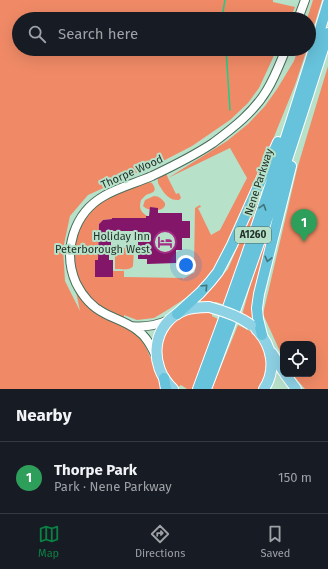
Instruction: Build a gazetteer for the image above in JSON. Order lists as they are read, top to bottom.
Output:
{
  "streets": {
    "highway": ["Nene Parkway", "A1260"],
    "street": ["Thorpe Wood"]
  },
  "places": {
    "hotel": ["Holiday Inn Peterborough West"]
  },
  "page": {
    "search": "Search here",
    "pins": "1",
    "heading": "Nearby",
    "list": [
      {
        "mark": "1",
        "name": "Thorpe Park",
        "note": "Park · Nene Parkway",
        "value": "150 m"
      }
    ],
    "nav": ["Map", "Directions", "Saved"]
  }
}
